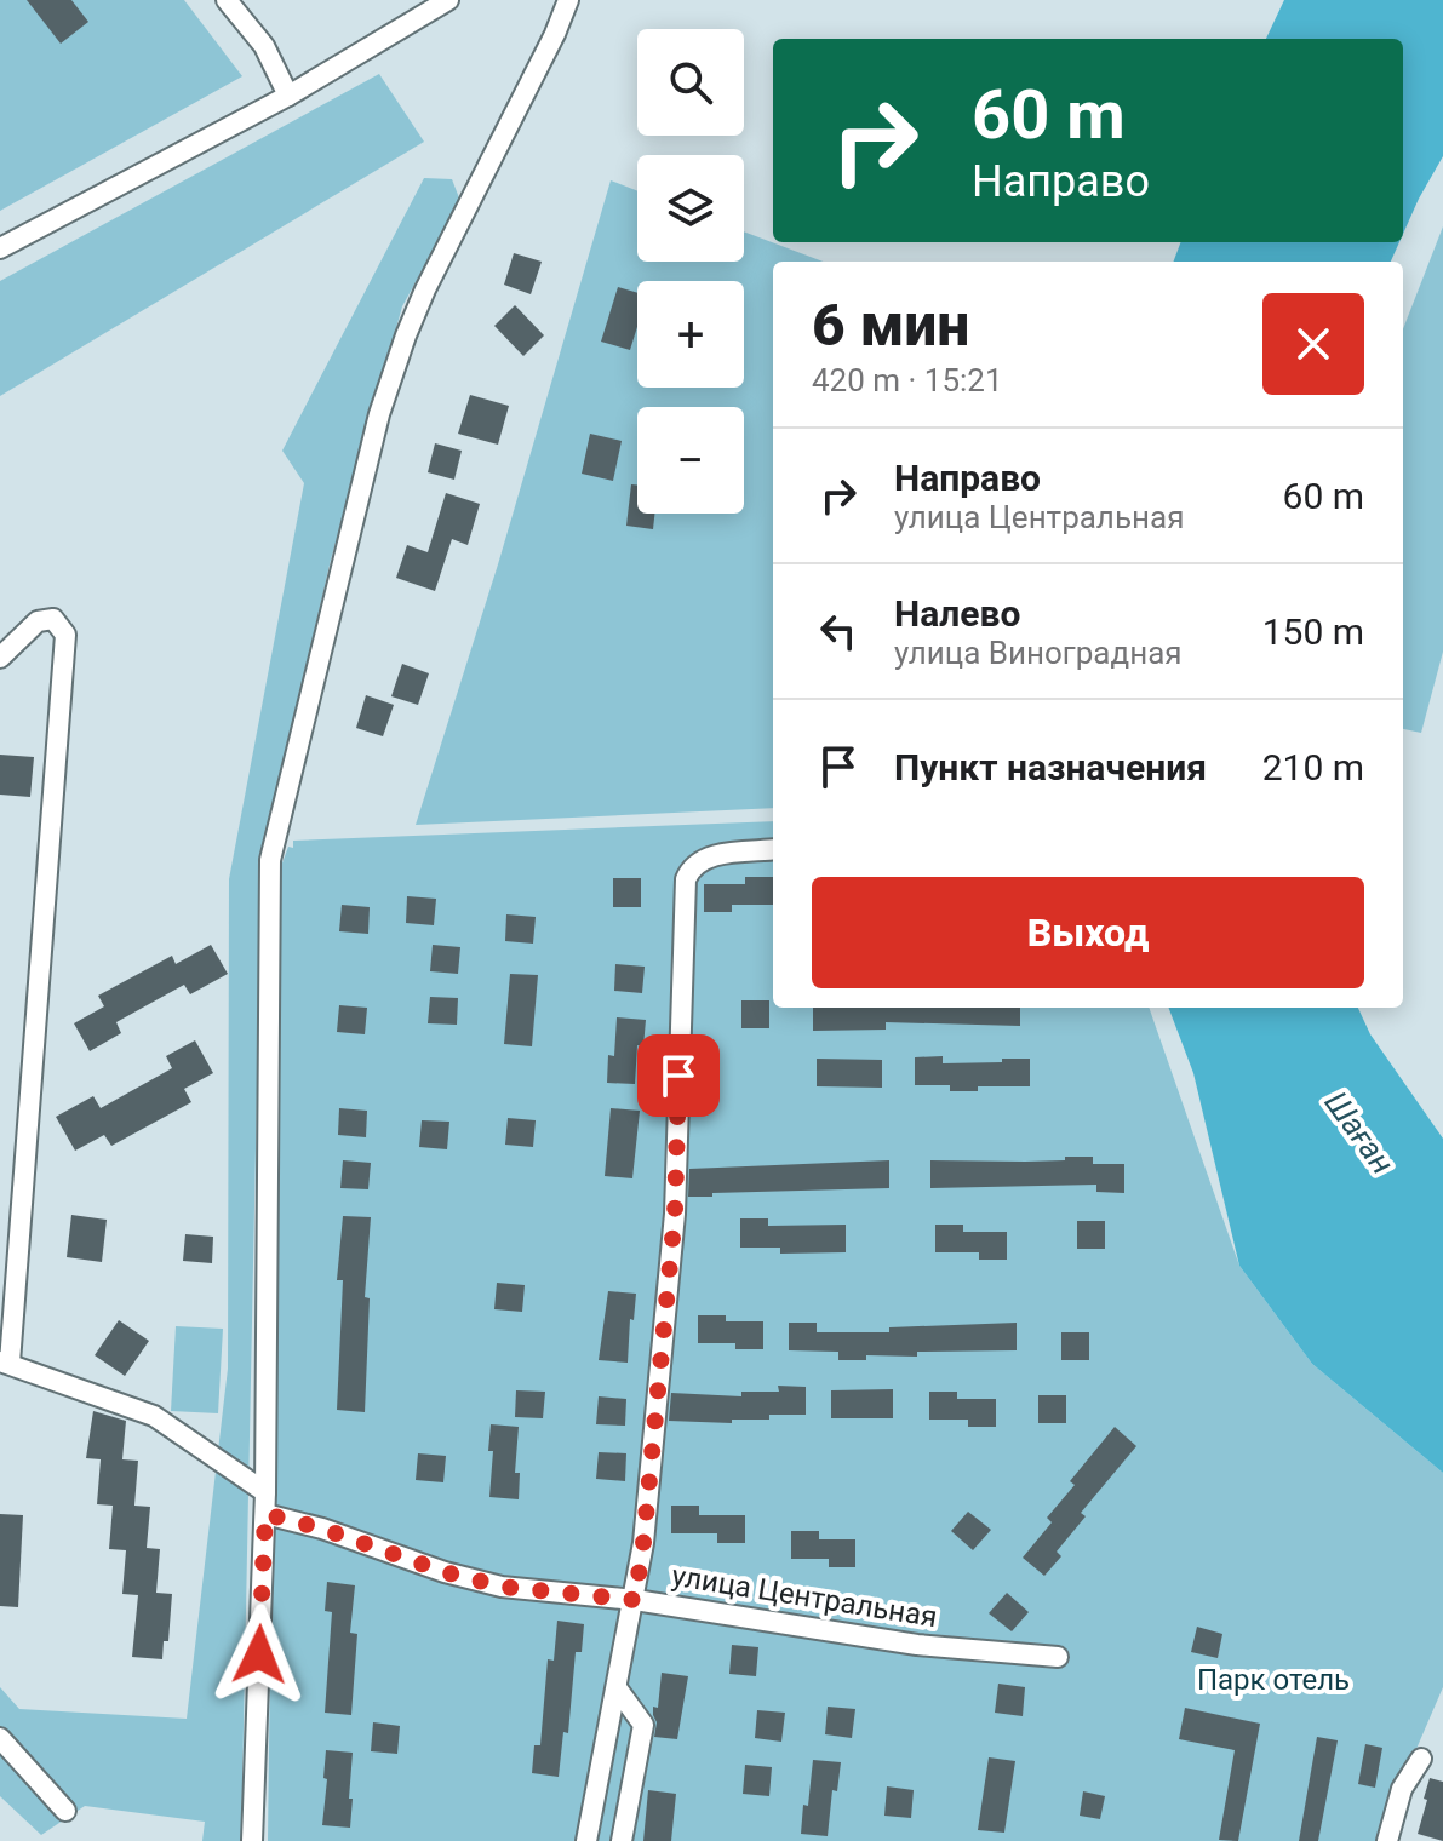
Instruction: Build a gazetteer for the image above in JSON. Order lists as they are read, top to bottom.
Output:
{
  "streets": {
    "street": ["улица Центральная"]
  },
  "water": ["Шаған"],
  "parks": ["Парк отель"],
  "page": {
    "map_buttons": ["+", "−"],
    "turn": ["60 m", "Направо"],
    "heading": ["6 мин", "420 m · 15:21"],
    "list": [
      {
        "name": "Направо",
        "note": "улица Центральная",
        "value": "60 m"
      },
      {
        "name": "Налево",
        "note": "улица Виноградная",
        "value": "150 m"
      },
      {
        "name": "Пункт назначения",
        "value": "210 m"
      }
    ],
    "buttons": "Выход"
  }
}
